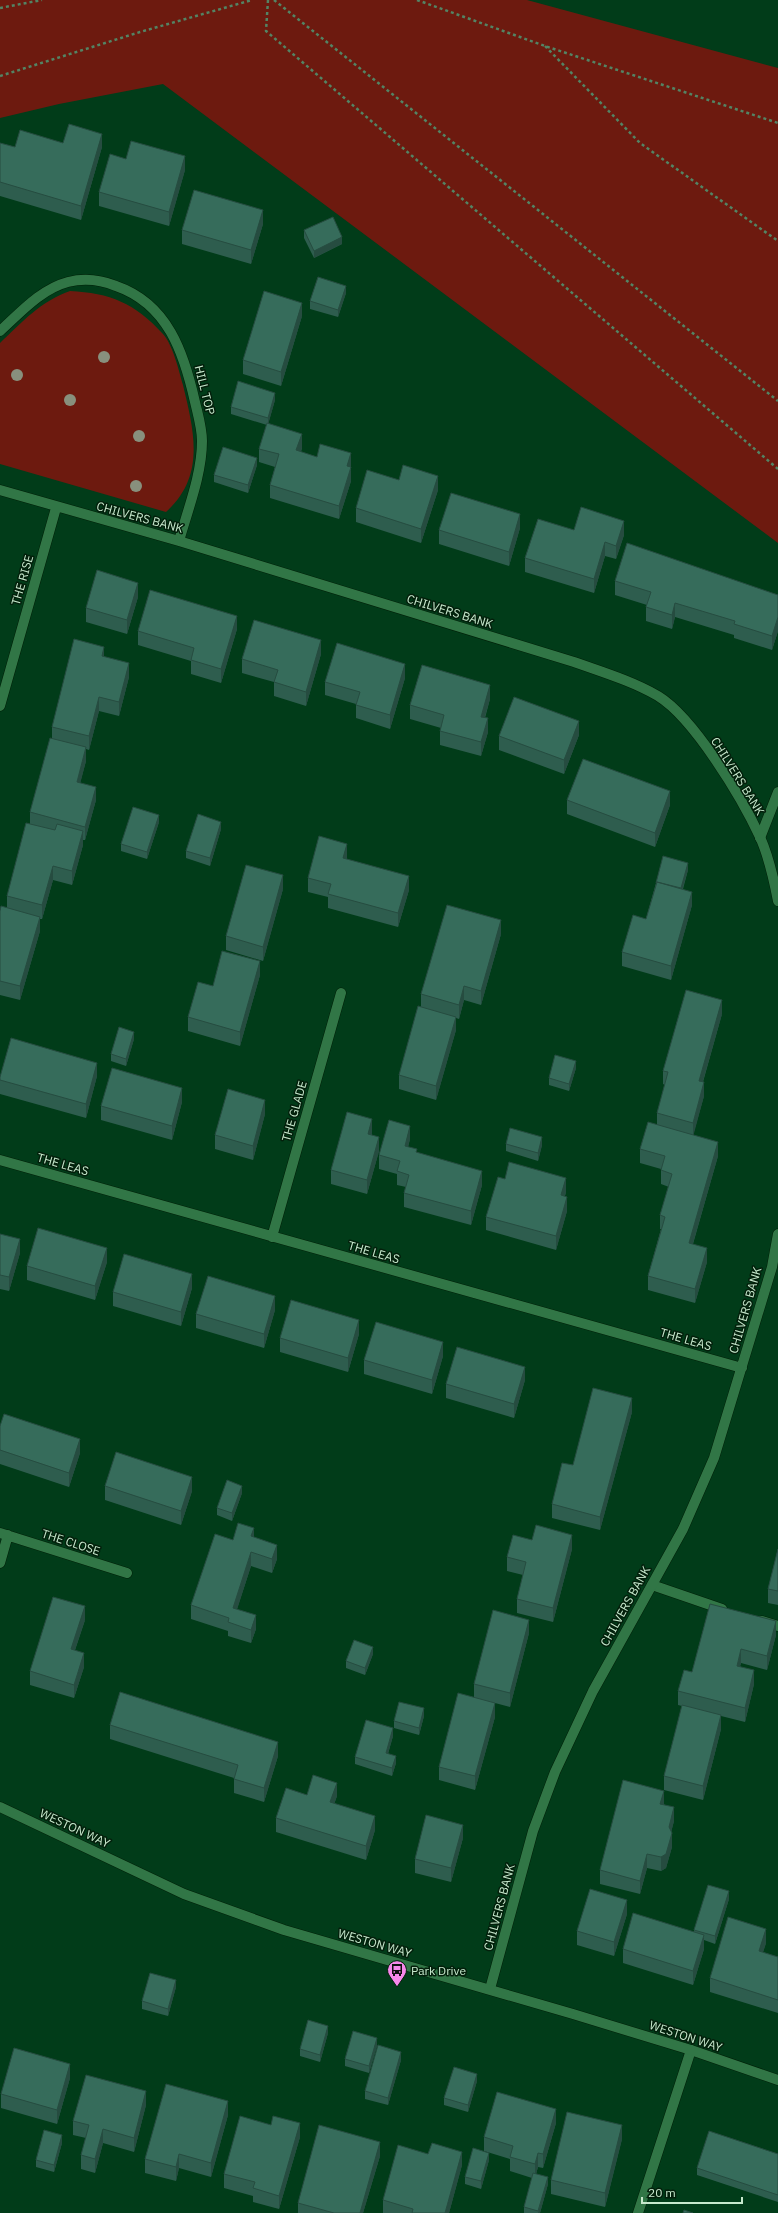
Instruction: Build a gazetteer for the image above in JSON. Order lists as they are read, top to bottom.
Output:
{
  "streets": {
    "street": [
      "HILL TOP",
      "CHILVERS BANK",
      "THE RISE",
      "THE GLADE",
      "THE LEAS",
      "THE CLOSE",
      "WESTON WAY"
    ]
  },
  "crossings": [
    ["HILL TOP", "CHILVERS BANK"],
    ["CHILVERS BANK", "THE RISE"],
    ["CHILVERS BANK", "THE LEAS"],
    ["CHILVERS BANK", "WESTON WAY"],
    ["THE GLADE", "THE LEAS"]
  ],
  "places": {
    "bus stop": ["Park Drive"]
  },
  "scale_bar": "20 m"
}
